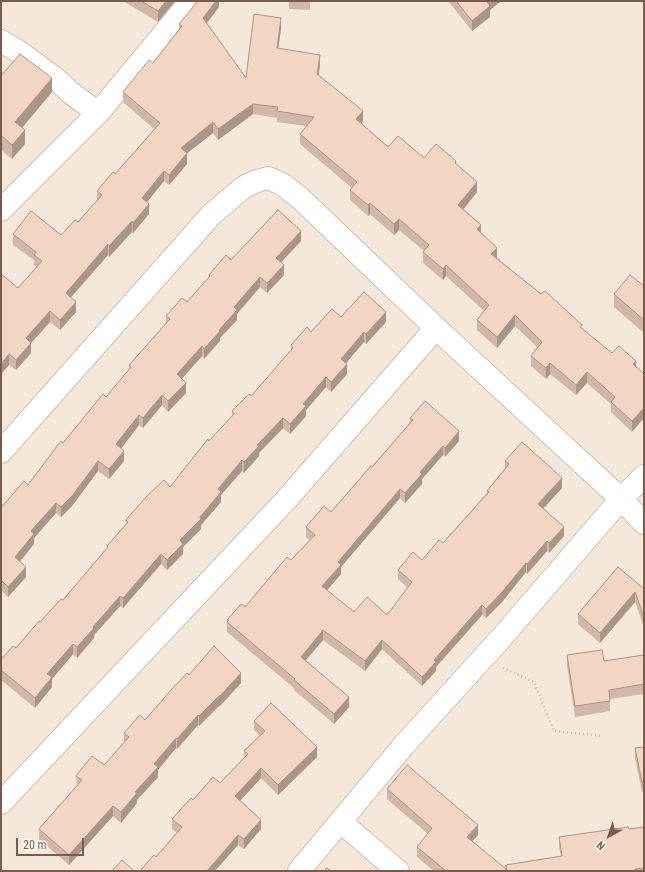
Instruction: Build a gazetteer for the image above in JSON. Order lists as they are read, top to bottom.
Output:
{
  "scale_bar": "20 m",
  "north": "bottom left"
}
